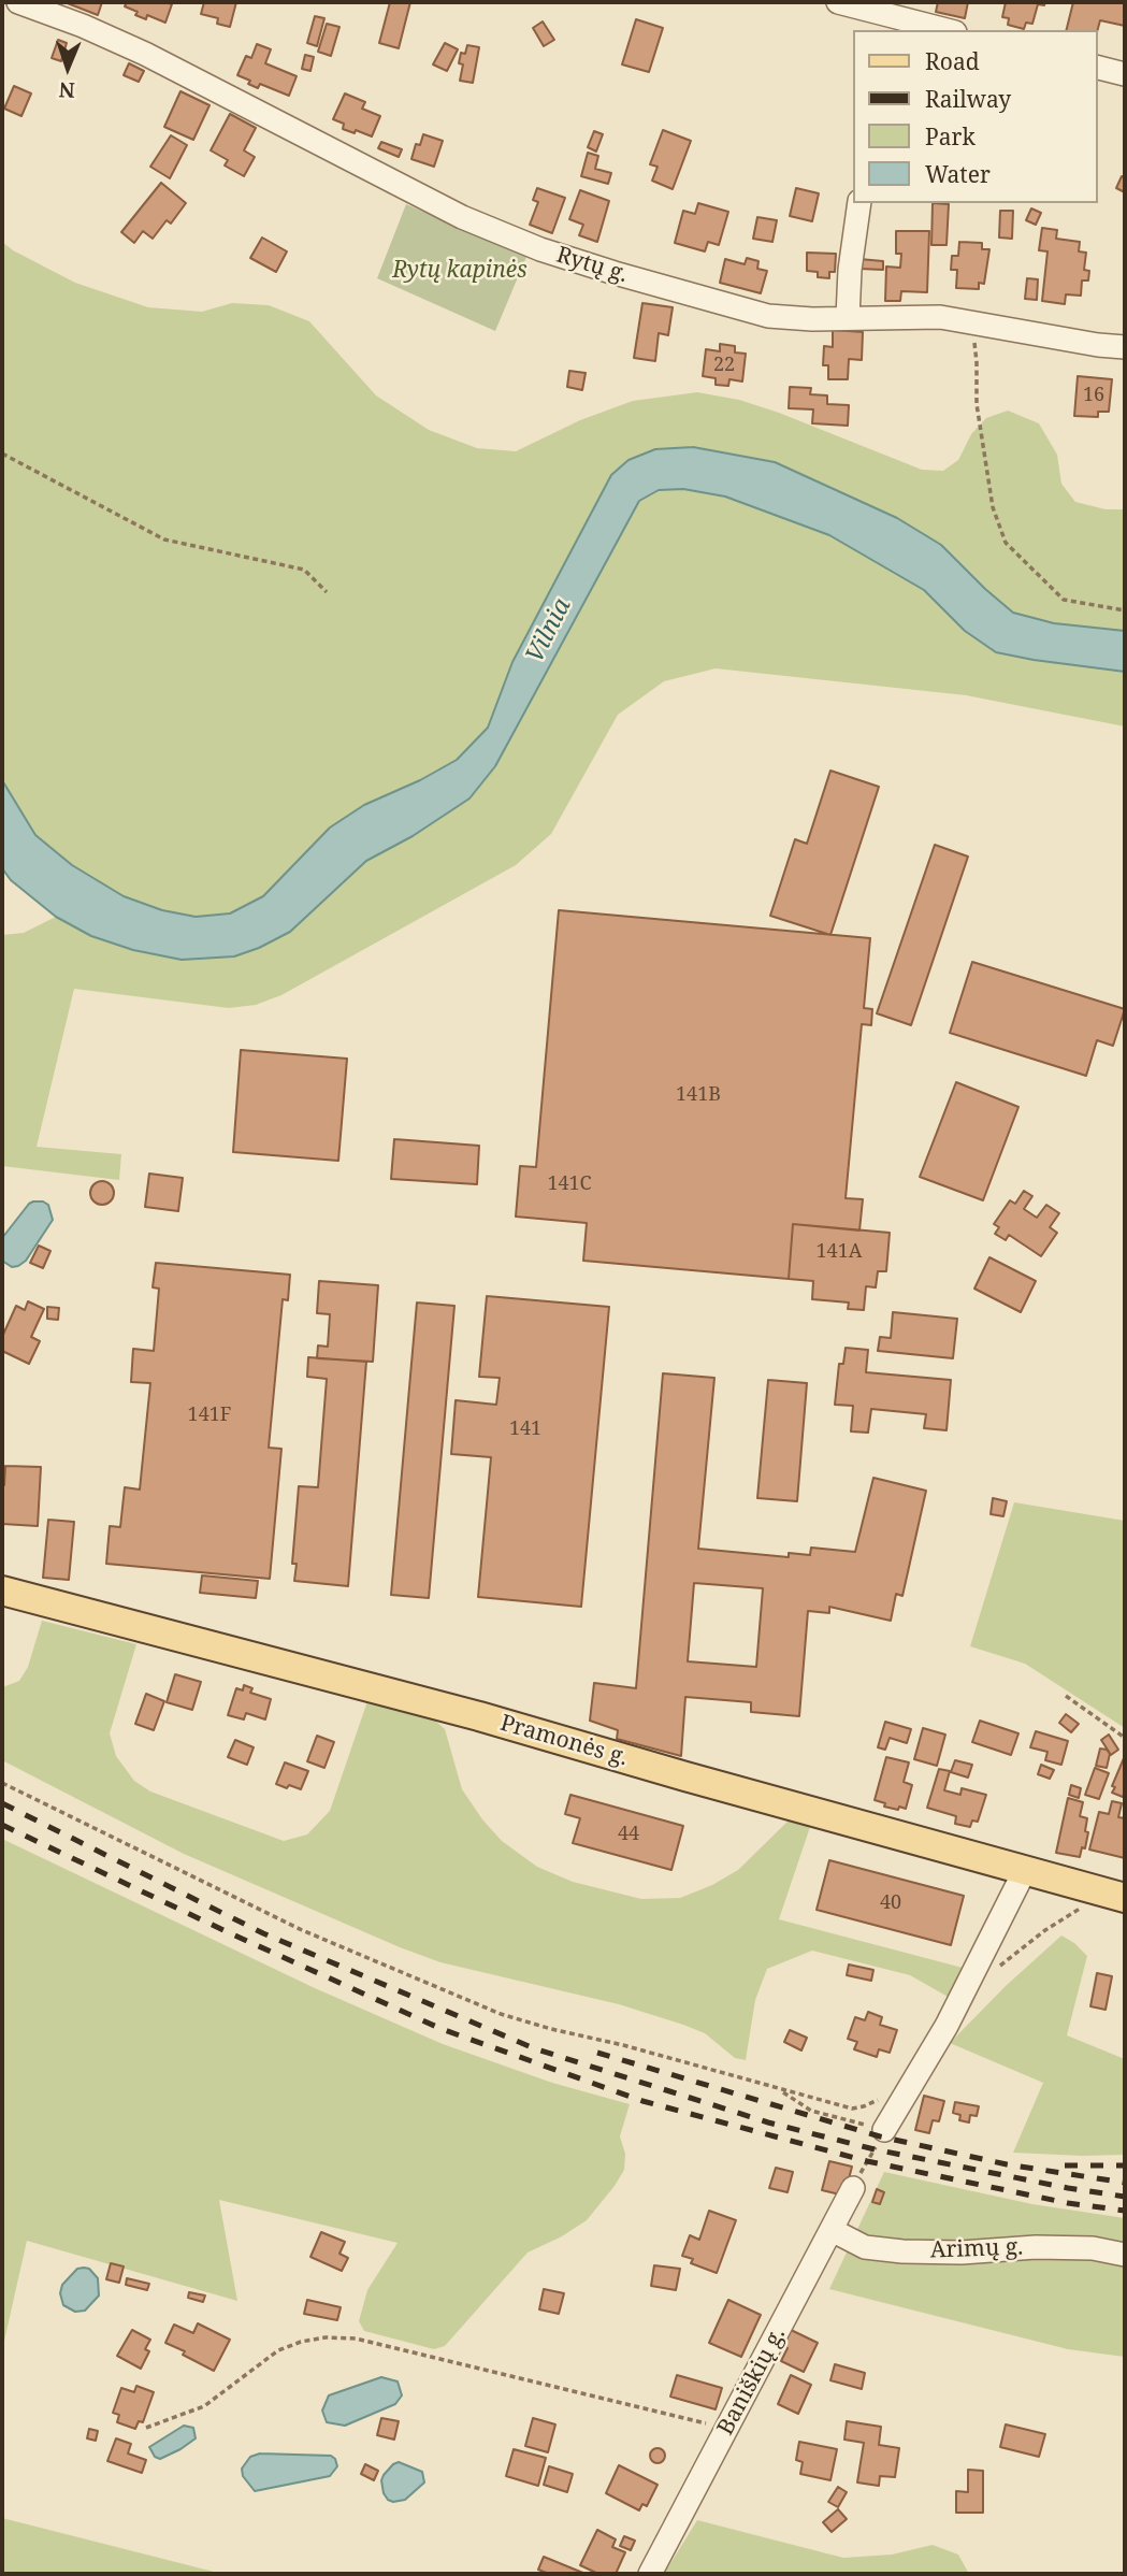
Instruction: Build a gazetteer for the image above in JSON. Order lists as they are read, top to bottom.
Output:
{
  "streets": {
    "main road": ["Pramonės g."],
    "street": ["Rytų g.", "Arimų g.", "Baniškių g."]
  },
  "crossings": [
    ["Arimų g.", "Baniškių g."]
  ],
  "water": ["Vilnia"],
  "parks": ["Rytų kapinės"],
  "house_numbers": [
    "22",
    "16",
    "141B",
    "141C",
    "141A",
    "141F",
    "141",
    "44",
    "40"
  ],
  "legend": [
    "Road",
    "Railway",
    "Park",
    "Water"
  ],
  "north": "bottom"
}
